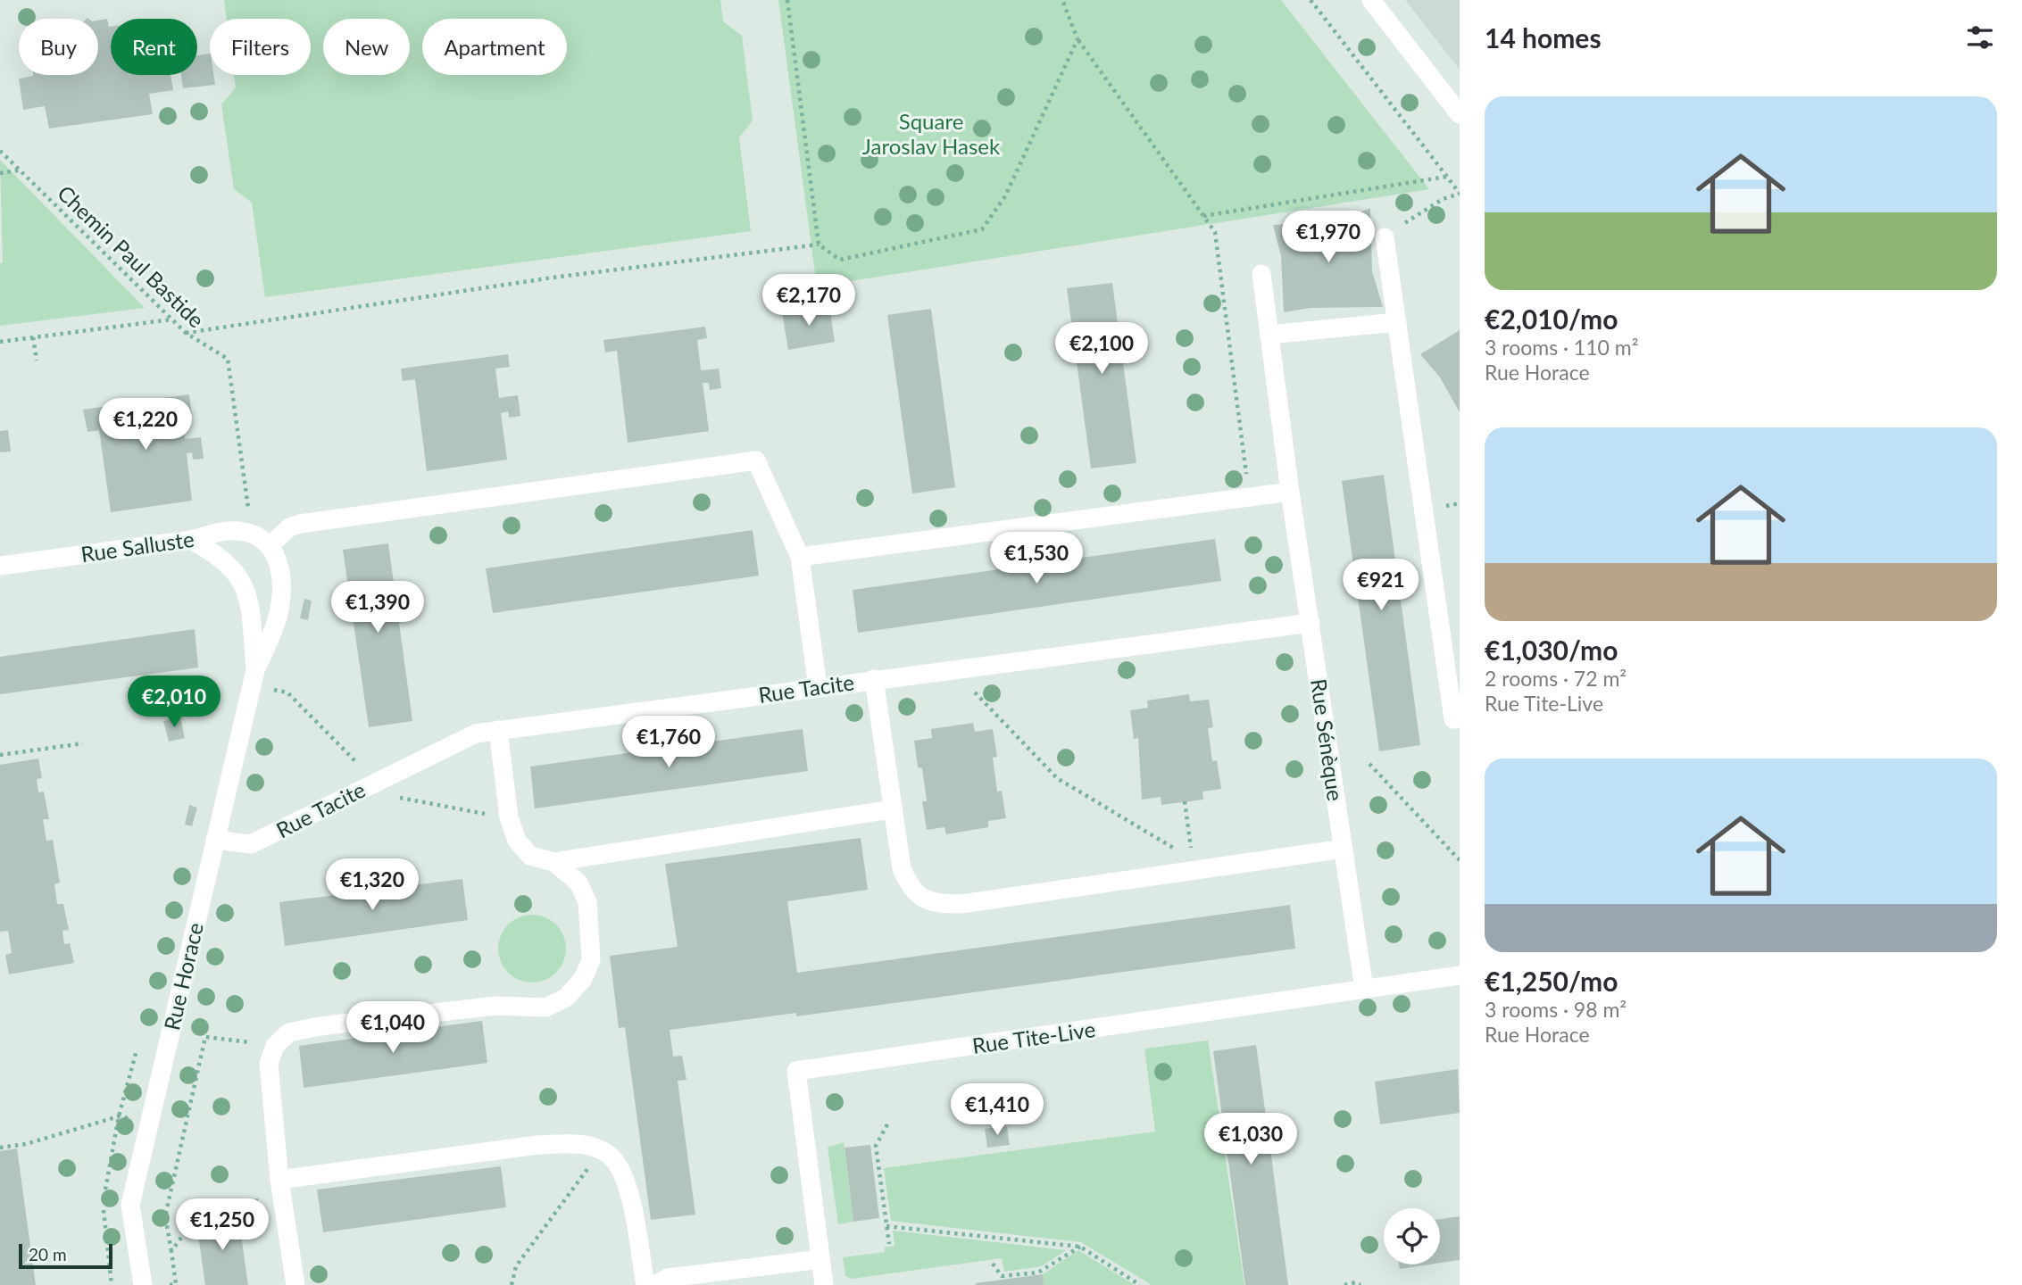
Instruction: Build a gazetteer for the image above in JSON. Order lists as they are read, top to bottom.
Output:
{
  "streets": {
    "street": [
      "Rue Salluste",
      "Rue Tacite",
      "Rue Sénèque",
      "Rue Horace",
      "Rue Tite-Live"
    ],
    "path": ["Chemin Paul Bastide"]
  },
  "crossings": [
    ["Chemin Paul Bastide", "Rue Salluste"],
    ["Rue Salluste", "Rue Horace"],
    ["Rue Tacite", "Rue Sénèque"],
    ["Rue Tacite", "Rue Horace"],
    ["Rue Sénèque", "Rue Tite-Live"]
  ],
  "parks": ["Square Jaroslav Hasek"],
  "scale_bar": "20 m",
  "page": {
    "heading": "14 homes",
    "chip": [
      "Buy",
      "Rent",
      "Filters",
      "New",
      "Apartment"
    ],
    "list": [
      {
        "name": "€2,010/mo",
        "note": "3 rooms · 110 m² · Rue Horace"
      },
      {
        "name": "€1,030/mo",
        "note": "2 rooms · 72 m² · Rue Tite-Live"
      },
      {
        "name": "€1,250/mo",
        "note": "3 rooms · 98 m² · Rue Horace"
      }
    ],
    "price": [
      "€1,970",
      "€2,170",
      "€2,100",
      "€1,220",
      "€1,530",
      "€921",
      "€1,390",
      "€2,010",
      "€1,760",
      "€1,320",
      "€1,040",
      "€1,410",
      "€1,030",
      "€1,250"
    ],
    "scale": "20 m"
  }
}
